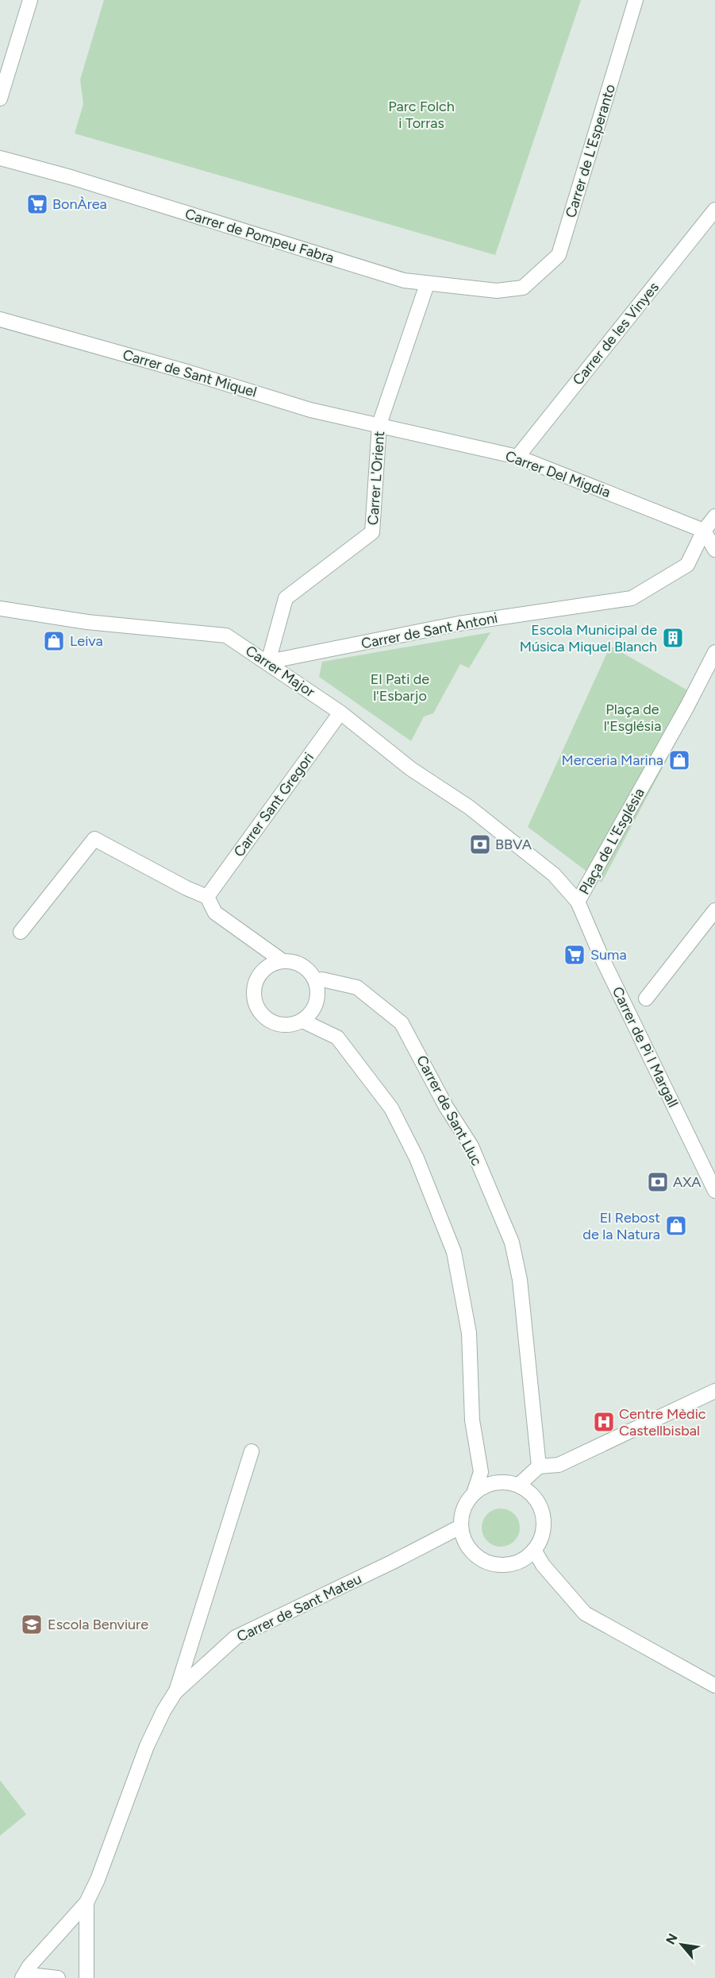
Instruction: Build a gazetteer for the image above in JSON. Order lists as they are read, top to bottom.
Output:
{
  "streets": {
    "street": [
      "Carrer de L'Esperanto",
      "Carrer de Pompeu Fabra",
      "Carrer de les Vinyes",
      "Carrer de Sant Miquel",
      "Carrer Del Migdia",
      "Carrer L'Orient",
      "Carrer de Sant Antoni",
      "Carrer Major",
      "Carrer Sant Gregori",
      "Plaça de L'Església",
      "Carrer de Pi I Margall",
      "Carrer de Sant Lluc",
      "Carrer de Sant Mateu"
    ]
  },
  "crossings": [
    ["Carrer de L'Esperanto", "Carrer de Pompeu Fabra"],
    ["Carrer de Pompeu Fabra", "Carrer L'Orient"],
    ["Carrer de les Vinyes", "Carrer Del Migdia"],
    ["Carrer de Sant Miquel", "Carrer Del Migdia"],
    ["Carrer de Sant Miquel", "Carrer L'Orient"],
    ["Carrer Del Migdia", "Carrer L'Orient"],
    ["Carrer Del Migdia", "Carrer de Sant Antoni"],
    ["Carrer L'Orient", "Carrer de Sant Antoni"],
    ["Carrer L'Orient", "Carrer Major"],
    ["Carrer de Sant Antoni", "Carrer Major"],
    ["Carrer Major", "Carrer Sant Gregori"],
    ["Carrer Major", "Plaça de L'Església"],
    ["Plaça de L'Església", "Carrer de Pi I Margall"]
  ],
  "parks": ["Parc Folch i Torras", "El Pati de l'Esbarjo", "Plaça de l'Església"],
  "places": {
    "supermarket": ["BonÀrea", "Suma"],
    "building": ["Escola Municipal de Música Miquel Blanch"],
    "shop": ["Leiva", "Merceria Marina", "El Rebost de la Natura"],
    "bank": ["BBVA", "AXA"],
    "hospital": ["Centre Mèdic Castellbisbal"],
    "school or university": ["Escola Benviure"]
  },
  "north": "top left"
}
